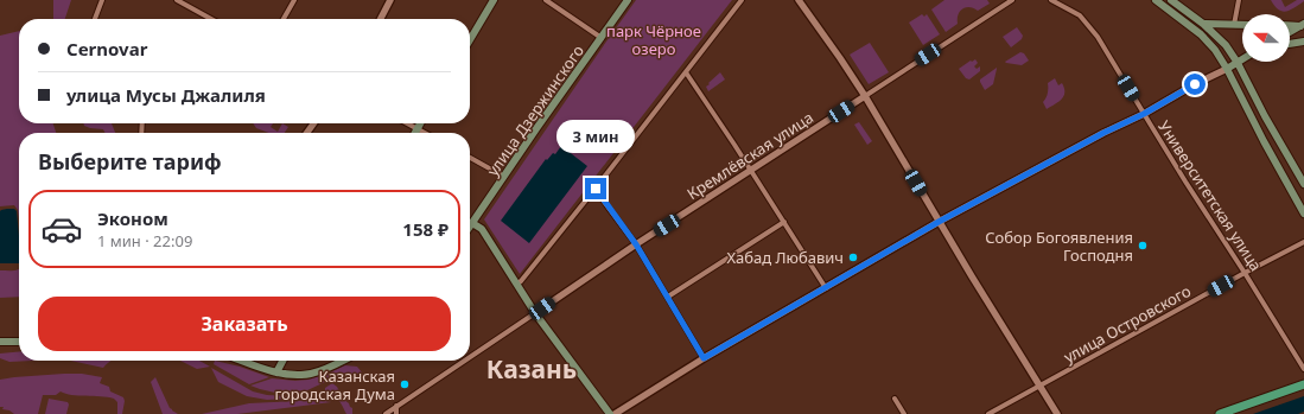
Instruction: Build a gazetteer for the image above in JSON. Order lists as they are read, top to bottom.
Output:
{
  "streets": {
    "main road": ["улица Дзержинского"],
    "street": ["Кремлёвская улица", "Университетская улица", "улица Островского"]
  },
  "crossings": [
    ["Университетская улица", "улица Островского"]
  ],
  "districts": ["Казань"],
  "parks": ["парк Чёрное озеро"],
  "places": ["Собор Богоявления Господня", "Хабад Любавич", "Казанская городская Дума"],
  "north": "left",
  "page": {
    "banner": ["Cernovar", "улица Мусы Джалиля"],
    "bubble": "3 мин",
    "heading": "Выберите тариф",
    "list": [
      {
        "name": "Эконом",
        "note": "1 мин · 22:09",
        "value": "158 ₽"
      }
    ],
    "buttons": "Заказать"
  }
}
